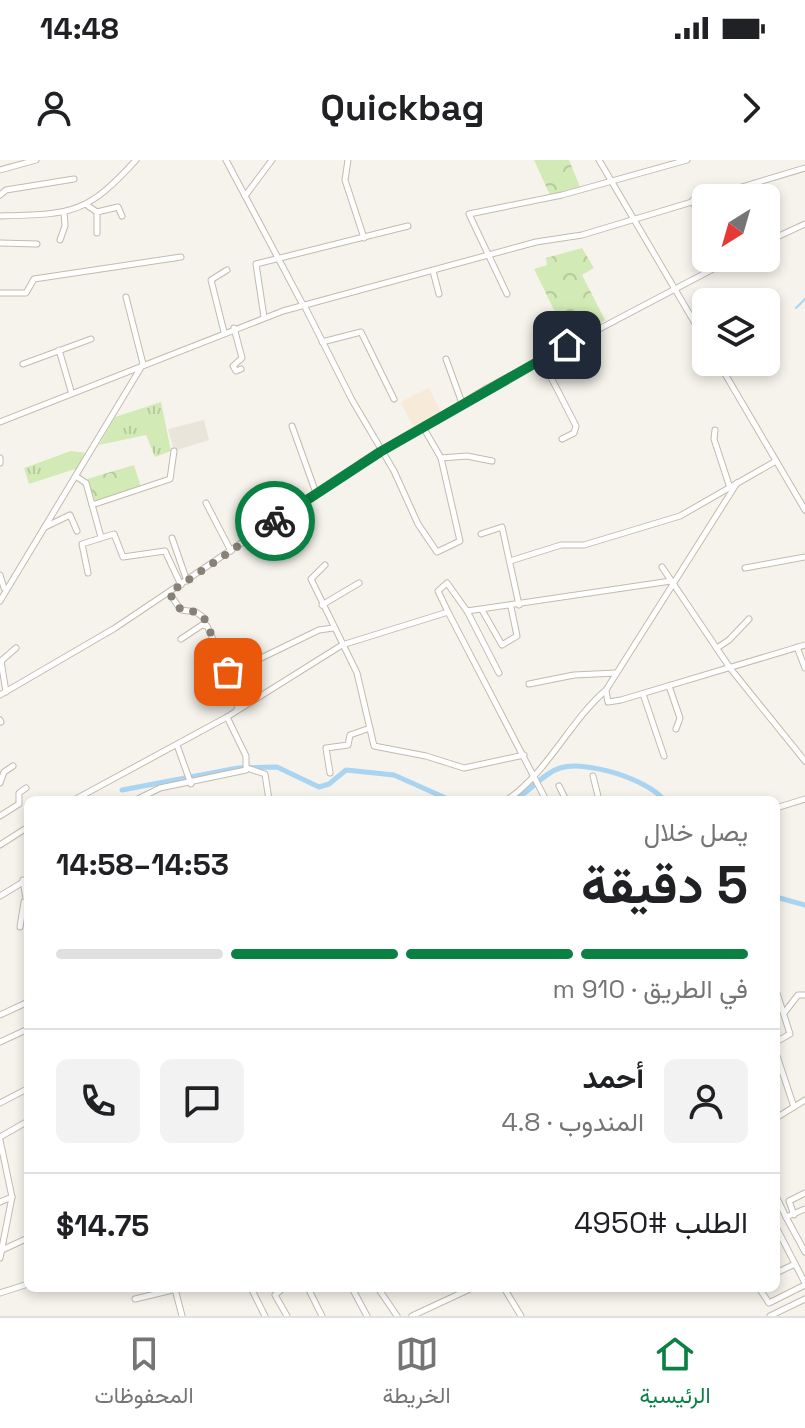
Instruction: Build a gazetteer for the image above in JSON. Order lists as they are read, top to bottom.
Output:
{
  "north": "bottom left",
  "page": {
    "status": "14:48",
    "header": "Quickbag",
    "heading": ["5 دقيقة", "يصل خلال", "14:53–14:58"],
    "panel": [
      "أحمد",
      "المندوب · 4.8",
      "الطلب #4950",
      "$14.75"
    ],
    "bar": "في الطريق · 910 m",
    "tabs": ["الرئيسية", "الخريطة", "المحفوظات"]
  }
}
